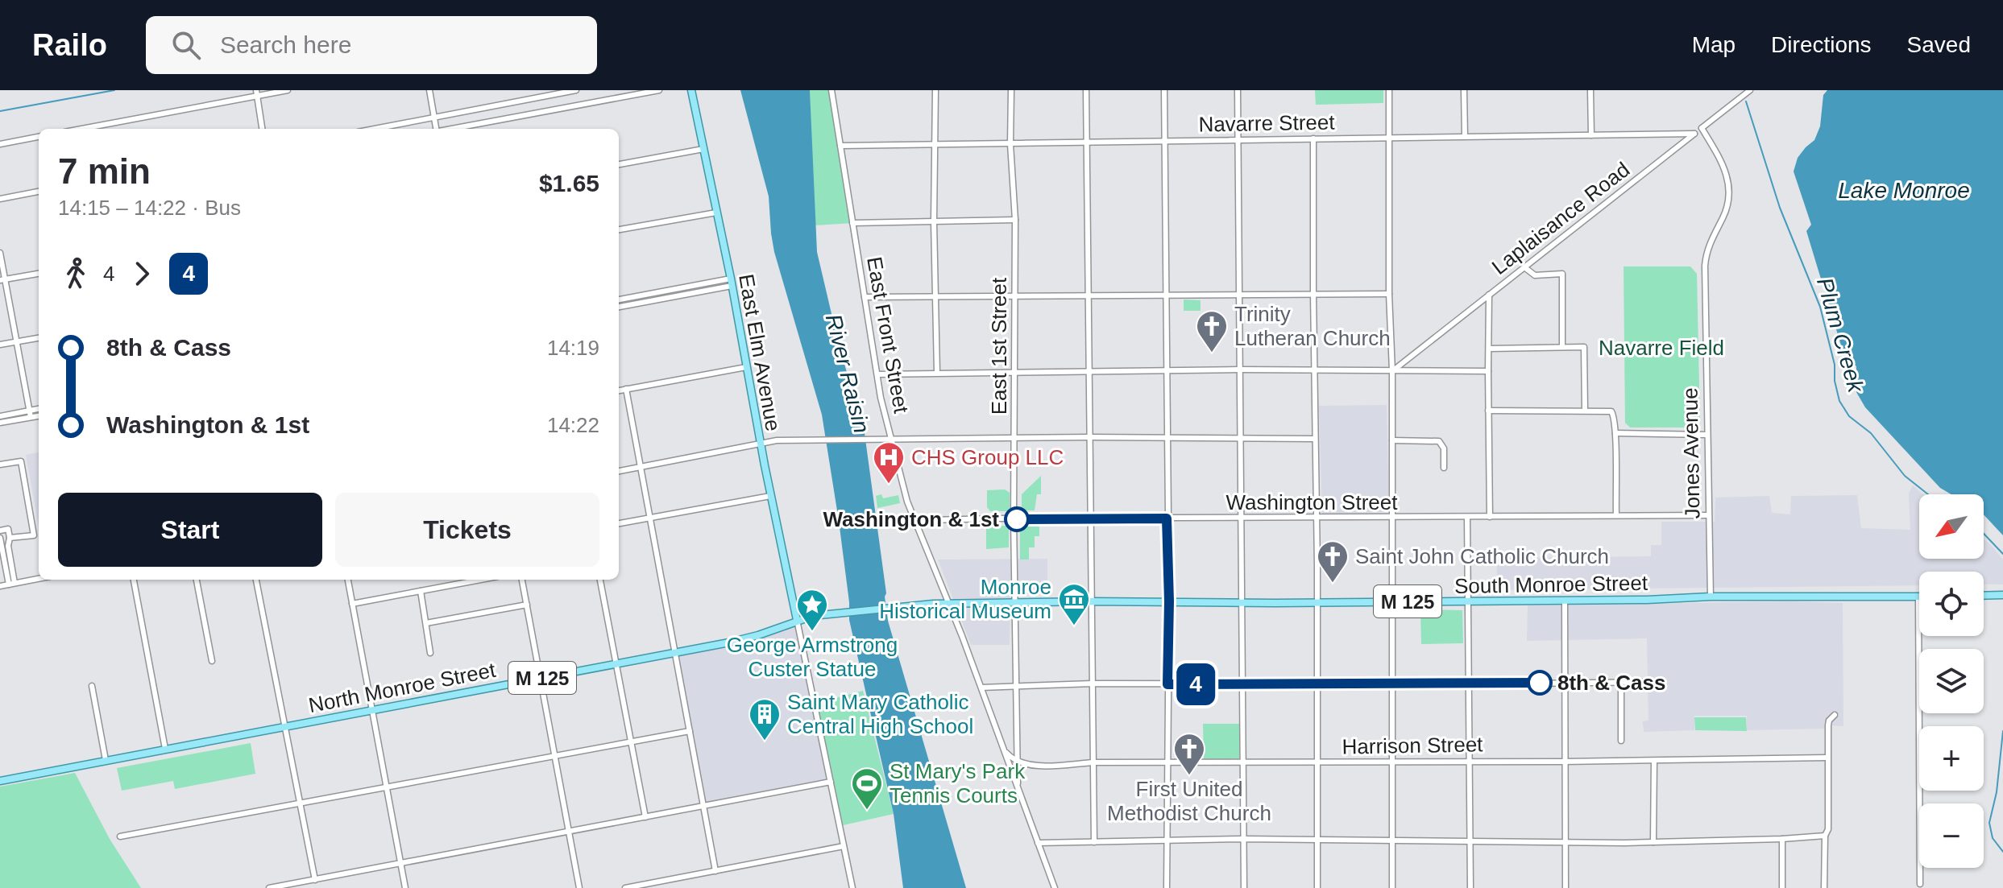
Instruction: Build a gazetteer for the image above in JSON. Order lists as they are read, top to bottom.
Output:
{
  "streets": {
    "main road": [
      "East Elm Avenue",
      "South Monroe Street",
      "M 125",
      "North Monroe Street"
    ],
    "street": [
      "Navarre Street",
      "Laplaisance Road",
      "East Front Street",
      "East 1st Street",
      "Jones Avenue",
      "Washington Street",
      "Harrison Street"
    ]
  },
  "crossings": [
    ["Navarre Street", "Laplaisance Road"],
    ["Navarre Street", "East Front Street"],
    ["Navarre Street", "East 1st Street"],
    ["Laplaisance Road", "Jones Avenue"],
    ["East Front Street", "East 1st Street"],
    ["East Front Street", "Washington Street"],
    ["East Front Street", "South Monroe Street"],
    ["East 1st Street", "Washington Street"],
    ["East 1st Street", "South Monroe Street"],
    ["East 1st Street", "Harrison Street"],
    ["East Elm Avenue", "North Monroe Street"],
    ["Jones Avenue", "Washington Street"],
    ["Jones Avenue", "South Monroe Street"],
    ["South Monroe Street", "North Monroe Street"]
  ],
  "water": ["Lake Monroe", "Plum Creek", "River Raisin"],
  "parks": ["Navarre Field"],
  "places": {
    "church": ["Trinity Lutheran Church", "Saint John Catholic Church", "First United Methodist Church"],
    "hospital": ["CHS Group LLC"],
    "other": ["Washington & 1st", "8th & Cass"],
    "museum": ["Monroe Historical Museum"],
    "place": ["George Armstrong Custer Statue"],
    "building": ["Saint Mary Catholic Central High School"],
    "sports": ["St Mary's Park Tennis Courts"]
  },
  "lines": ["bus line 4"],
  "north": "bottom left",
  "page": {
    "header": "Railo",
    "search": "Search here",
    "nav": ["Map", "Directions", "Saved"],
    "on_map": "4",
    "heading": ["7 min", "14:15 – 14:22 · Bus", "$1.65"],
    "legs": ["4", "4"],
    "list": [
      {
        "name": "8th & Cass",
        "value": "14:19"
      },
      {
        "name": "Washington & 1st",
        "value": "14:22"
      }
    ],
    "buttons": ["Start", "Tickets"],
    "map_buttons": ["+", "−"]
  }
}
